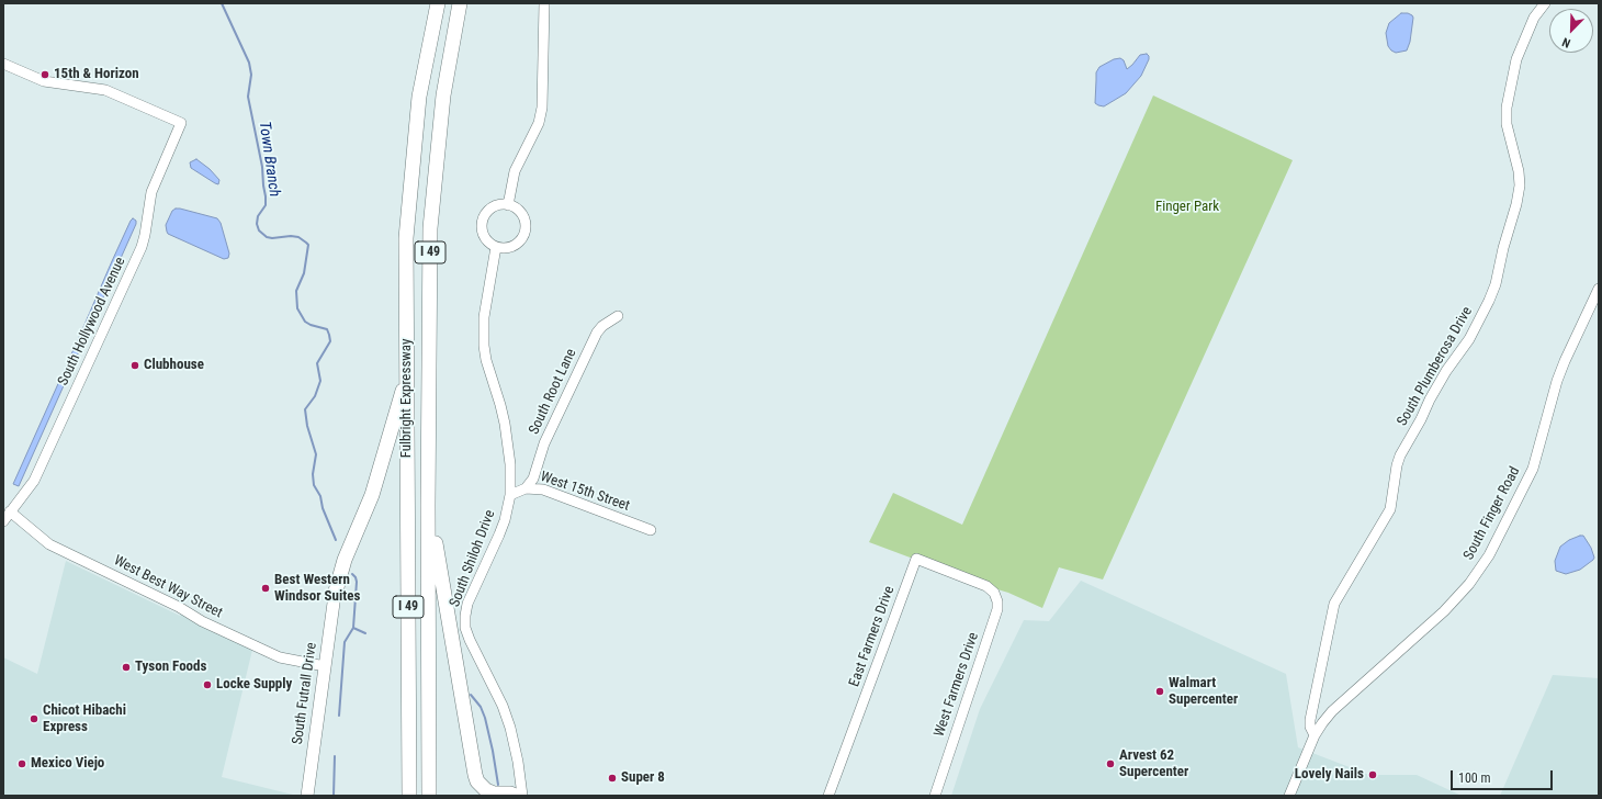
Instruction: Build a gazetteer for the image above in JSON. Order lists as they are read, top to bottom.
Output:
{
  "streets": {
    "highway": ["I 49", "Fulbright Expressway"],
    "main road": ["South Futrall Drive"],
    "street": [
      "South Hollywood Avenue",
      "South Plumberosa Drive",
      "South Root Lane",
      "West 15th Street",
      "South Finger Road",
      "South Shiloh Drive",
      "West Best Way Street",
      "East Farmers Drive",
      "West Farmers Drive"
    ]
  },
  "crossings": [
    ["South Hollywood Avenue", "West Best Way Street"],
    ["South Plumberosa Drive", "South Finger Road"],
    ["South Root Lane", "West 15th Street"],
    ["West 15th Street", "South Shiloh Drive"],
    ["West Best Way Street", "South Futrall Drive"],
    ["East Farmers Drive", "West Farmers Drive"]
  ],
  "water": ["Town Branch"],
  "parks": ["Finger Park"],
  "places": [
    "15th & Horizon",
    "Clubhouse",
    "Best Western Windsor Suites",
    "Tyson Foods",
    "Locke Supply",
    "Walmart Supercenter",
    "Chicot Hibachi Express",
    "Mexico Viejo",
    "Arvest 62 Supercenter",
    "Lovely Nails",
    "Super 8"
  ],
  "scale_bar": "100 m",
  "north": "bottom left"
}
